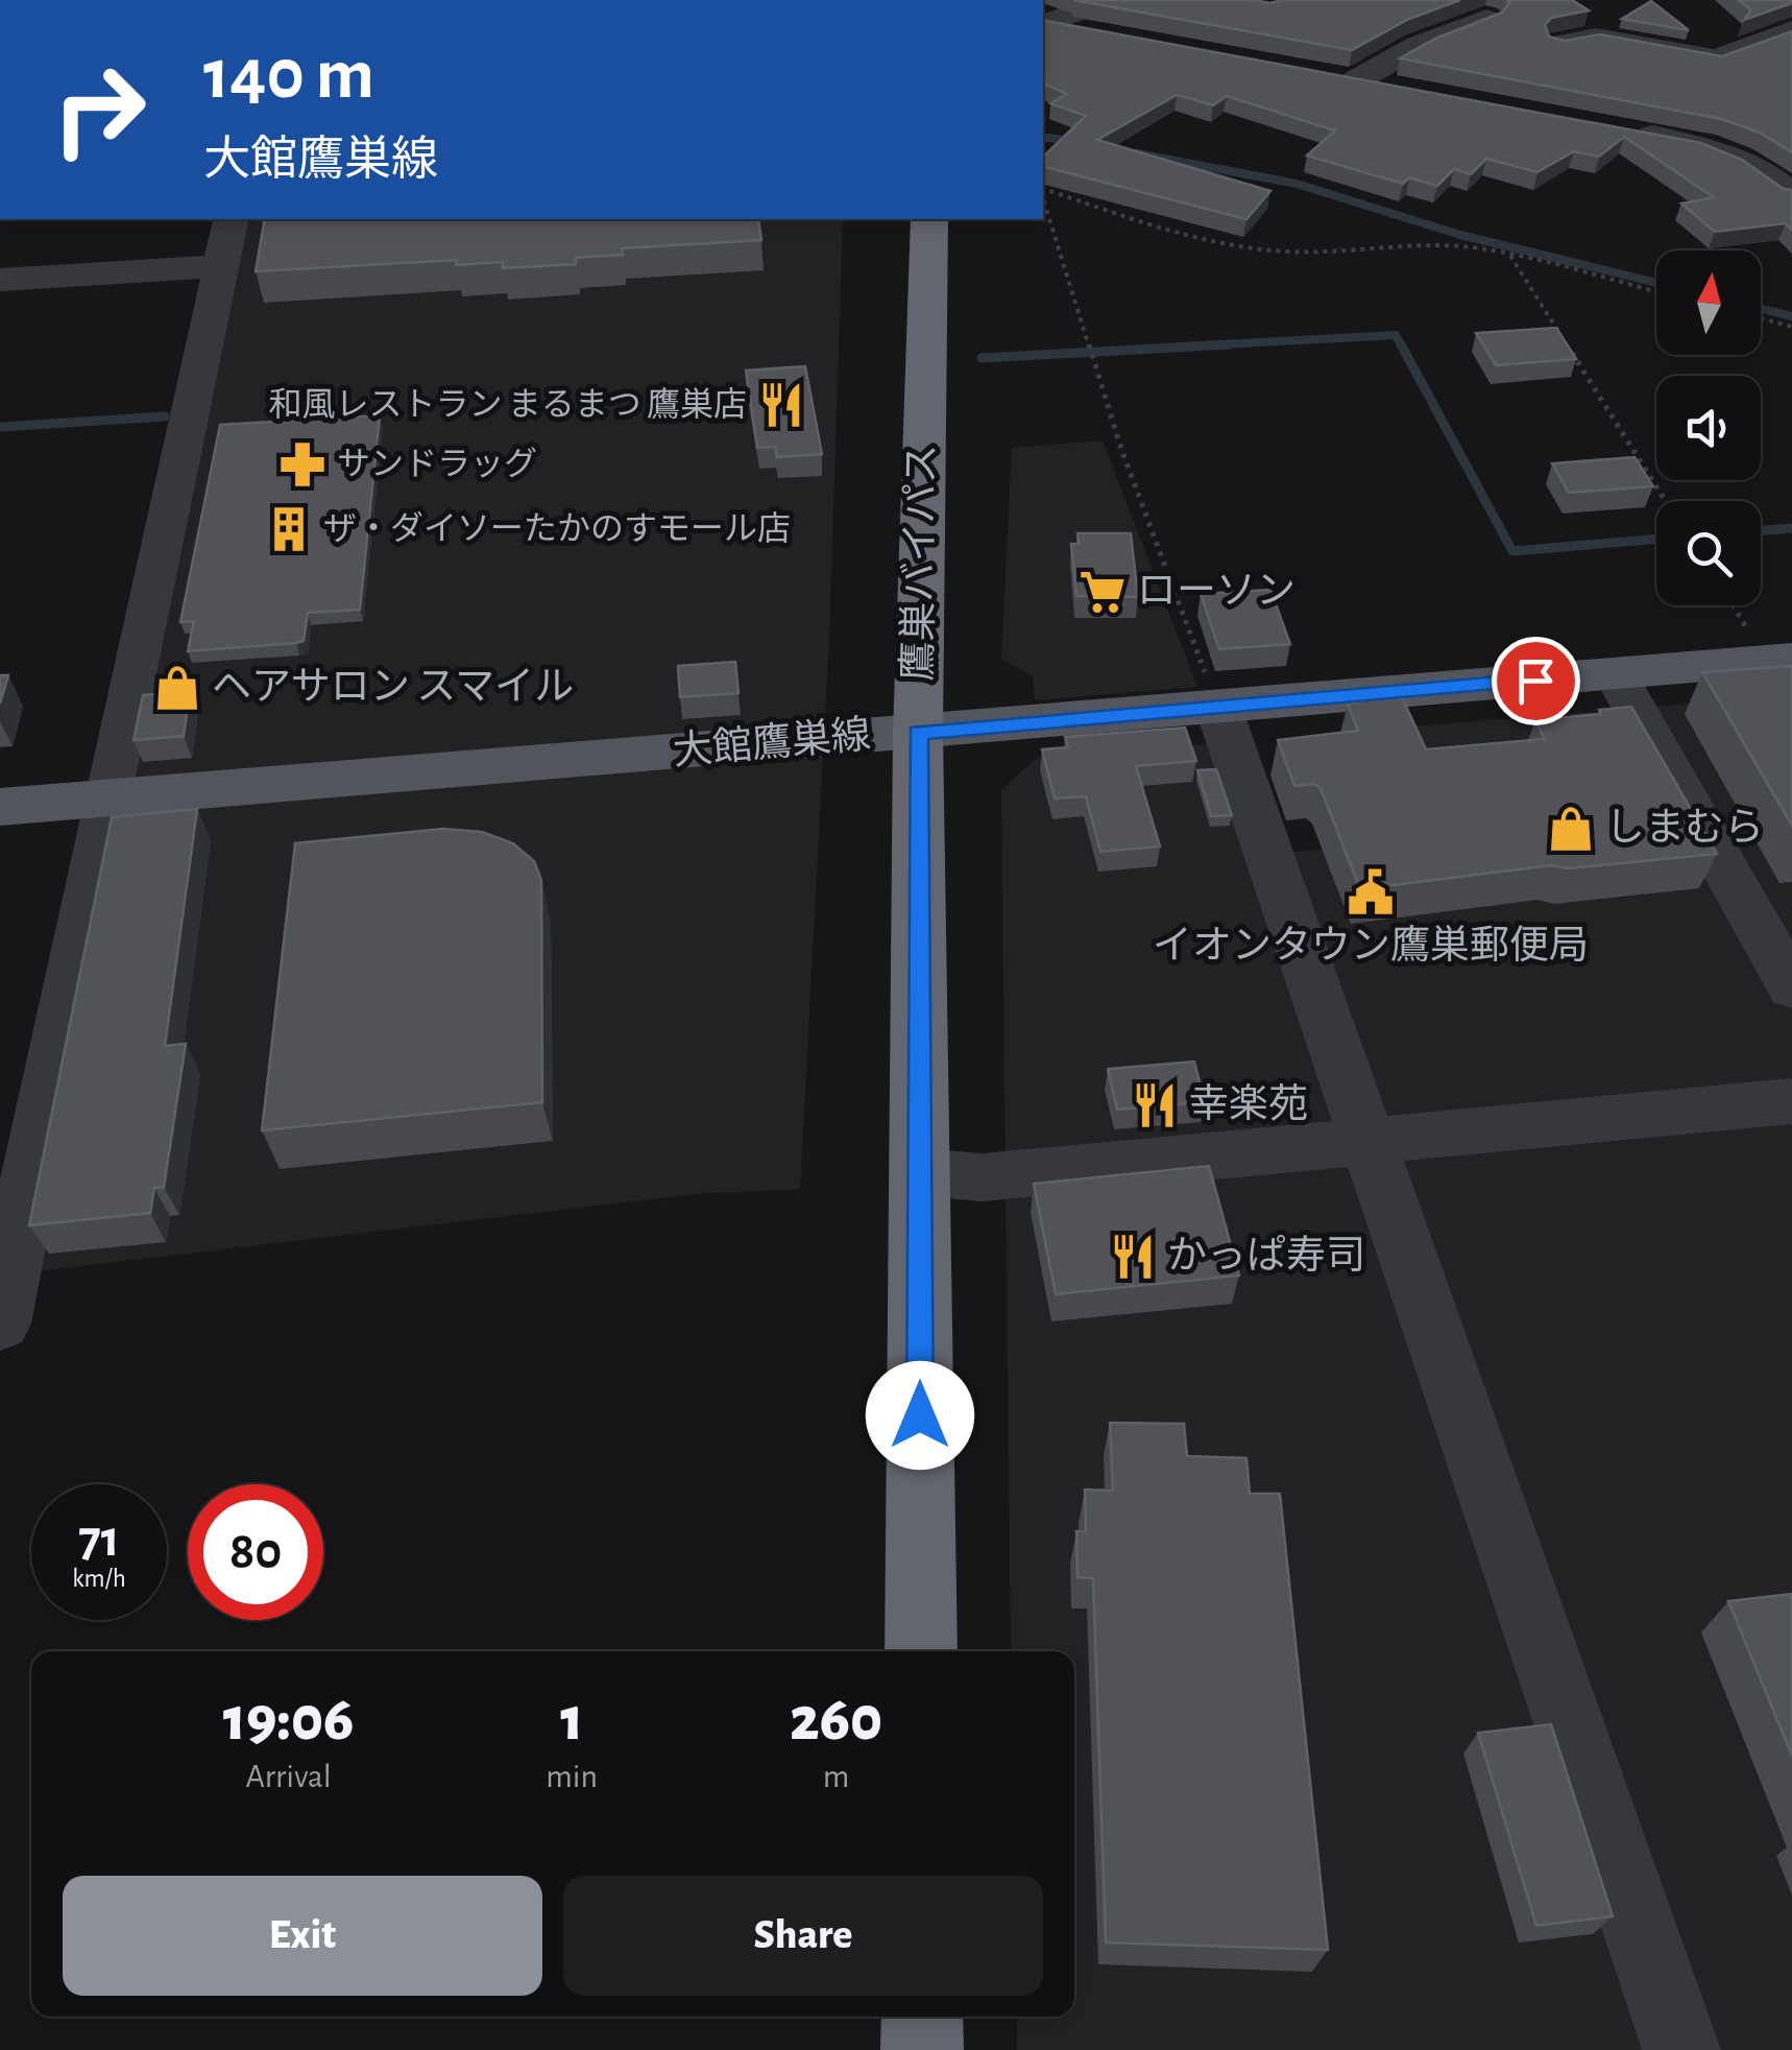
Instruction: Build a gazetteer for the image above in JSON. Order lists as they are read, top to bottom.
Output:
{
  "streets": {
    "highway": ["鷹巣バイパス"],
    "main road": ["大館鷹巣線"]
  },
  "crossings": [
    ["鷹巣バイパス", "大館鷹巣線"]
  ],
  "places": {
    "restaurant": ["和風レストラン まるまつ 鷹巣店", "幸楽苑", "かっぱ寿司"],
    "pharmacy": ["サンドラッグ"],
    "building": ["ザ・ダイソーたかのすモール店"],
    "supermarket": ["ローソン"],
    "shop": ["ヘアサロン スマイル", "しまむら"],
    "public building": ["イオンタウン鷹巣郵便局"]
  },
  "north": "top",
  "page": {
    "turn": ["140 m", "大館鷹巣線"],
    "speed": "71 km/h",
    "limit": "80",
    "eta": [
      "19:06",
      "Arrival",
      "1",
      "min",
      "260",
      "m"
    ],
    "buttons": ["Exit", "Share"]
  }
}
